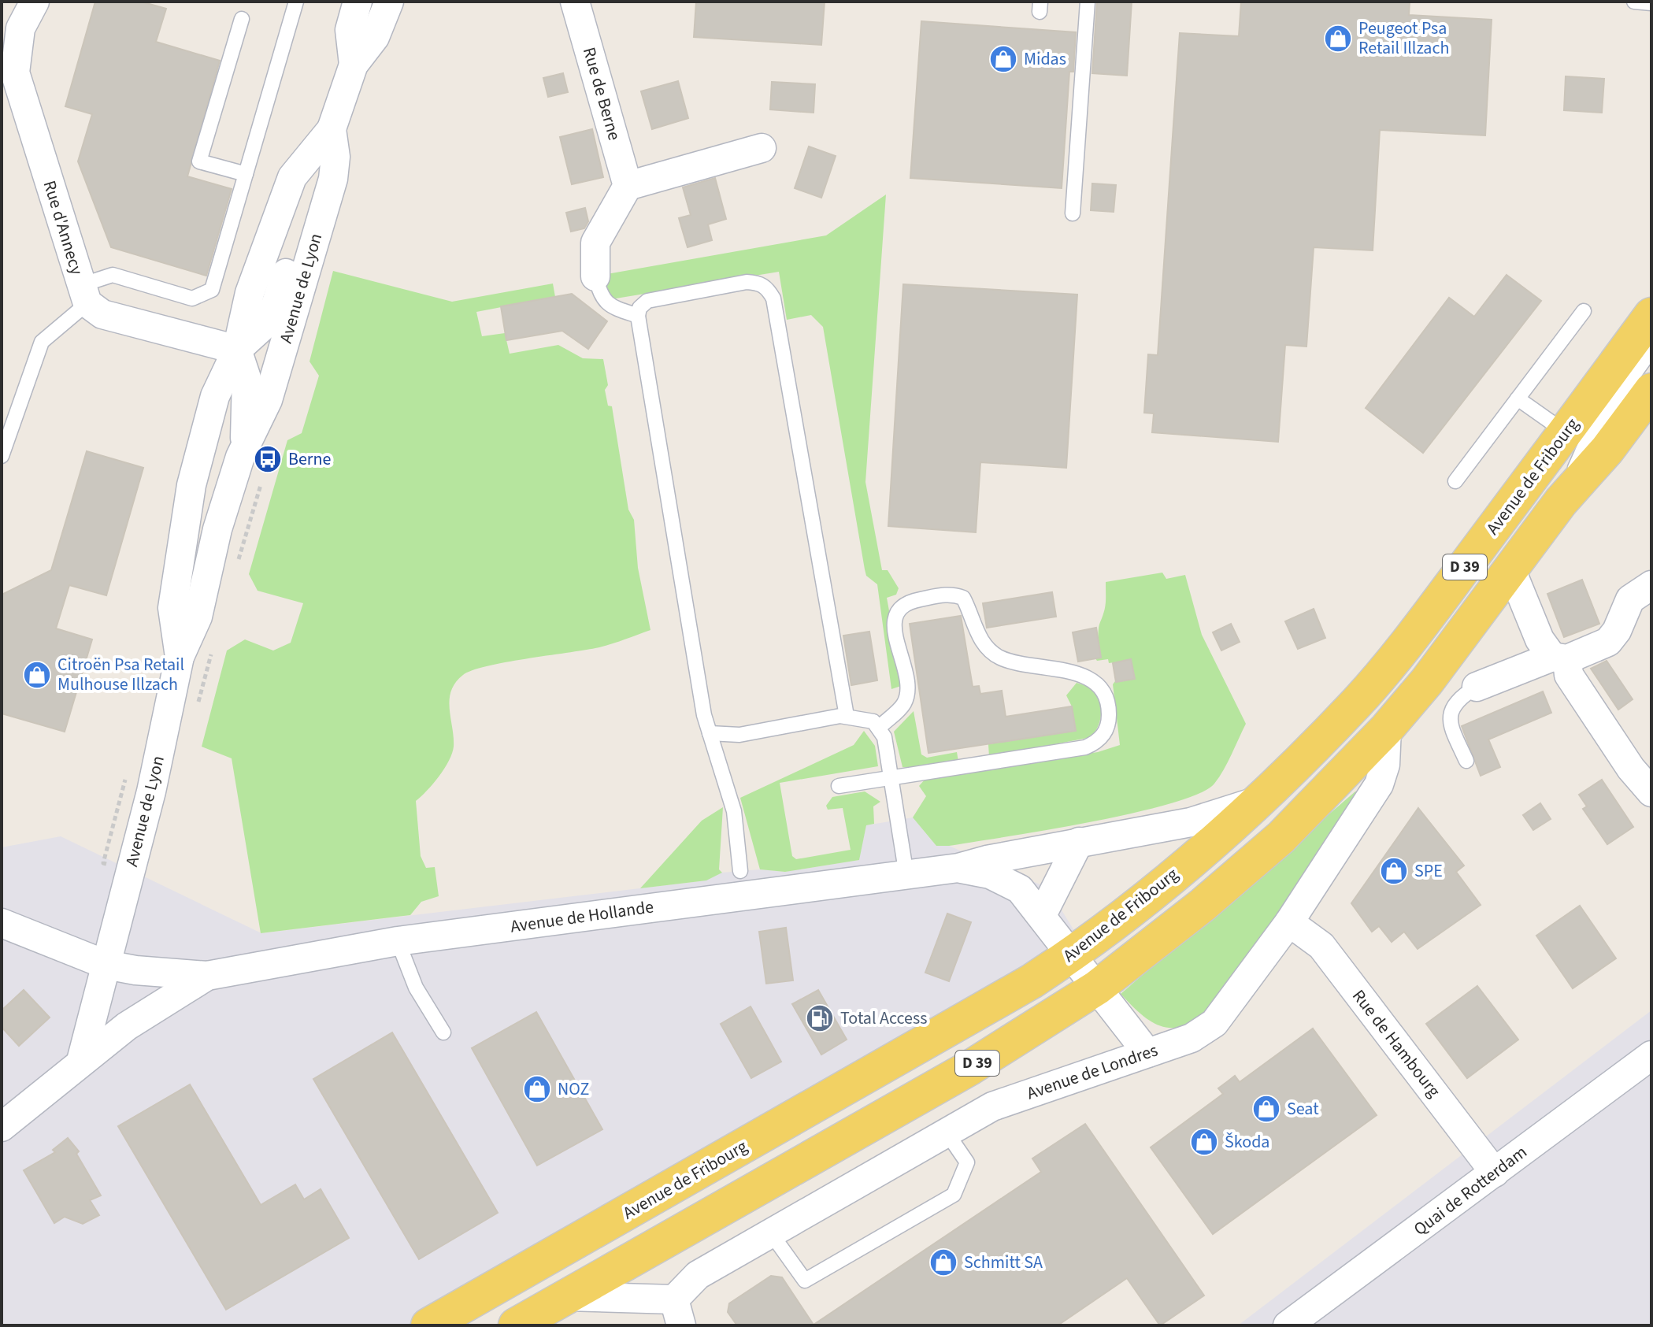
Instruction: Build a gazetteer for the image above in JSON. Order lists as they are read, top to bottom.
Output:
{
  "streets": {
    "main road": ["Avenue de Fribourg", "D 39"],
    "street": [
      "Rue de Berne",
      "Rue d'Annecy",
      "Avenue de Lyon",
      "Avenue de Hollande",
      "Rue de Hambourg",
      "Avenue de Londres",
      "Quai de Rotterdam"
    ]
  },
  "crossings": [
    ["Avenue de Lyon", "Avenue de Hollande"],
    ["Avenue de Fribourg", "Avenue de Hollande"],
    ["D 39", "Avenue de Hollande"],
    ["D 39", "Avenue de Londres"],
    ["Avenue de Hollande", "Avenue de Londres"],
    ["Rue de Hambourg", "Avenue de Londres"],
    ["Rue de Hambourg", "Quai de Rotterdam"]
  ],
  "places": {
    "shop": [
      "Peugeot Psa Retail Illzach",
      "Midas",
      "Citroën Psa Retail Mulhouse Illzach",
      "SPE",
      "NOZ",
      "Seat",
      "Škoda",
      "Schmitt SA"
    ],
    "bus stop": ["Berne"],
    "fuel station": ["Total Access"]
  }
}
